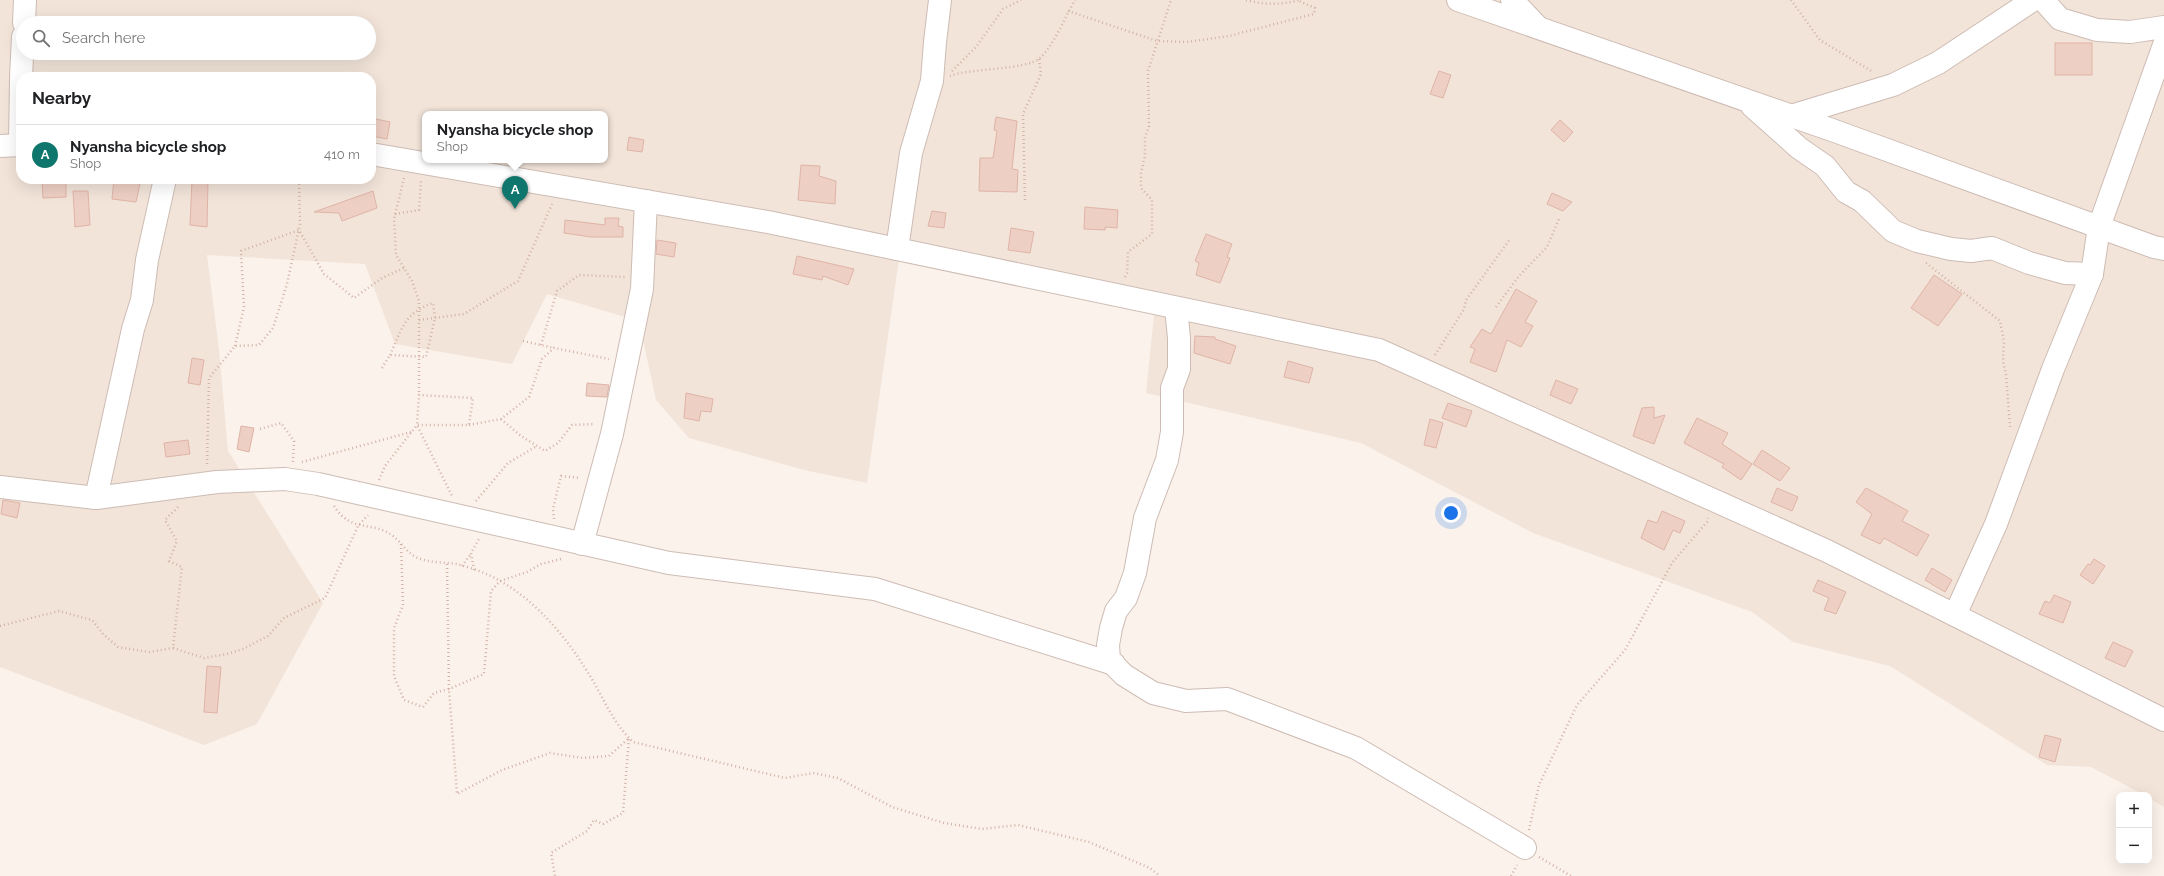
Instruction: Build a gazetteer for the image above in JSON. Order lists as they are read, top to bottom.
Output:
{
  "page": {
    "search": "Search here",
    "heading": "Nearby",
    "popup": ["Nyansha bicycle shop", "Shop"],
    "list": [
      {
        "mark": "A",
        "name": "Nyansha bicycle shop",
        "note": "Shop",
        "value": "410 m"
      }
    ],
    "pins": "A",
    "map_buttons": ["+", "−"]
  }
}
